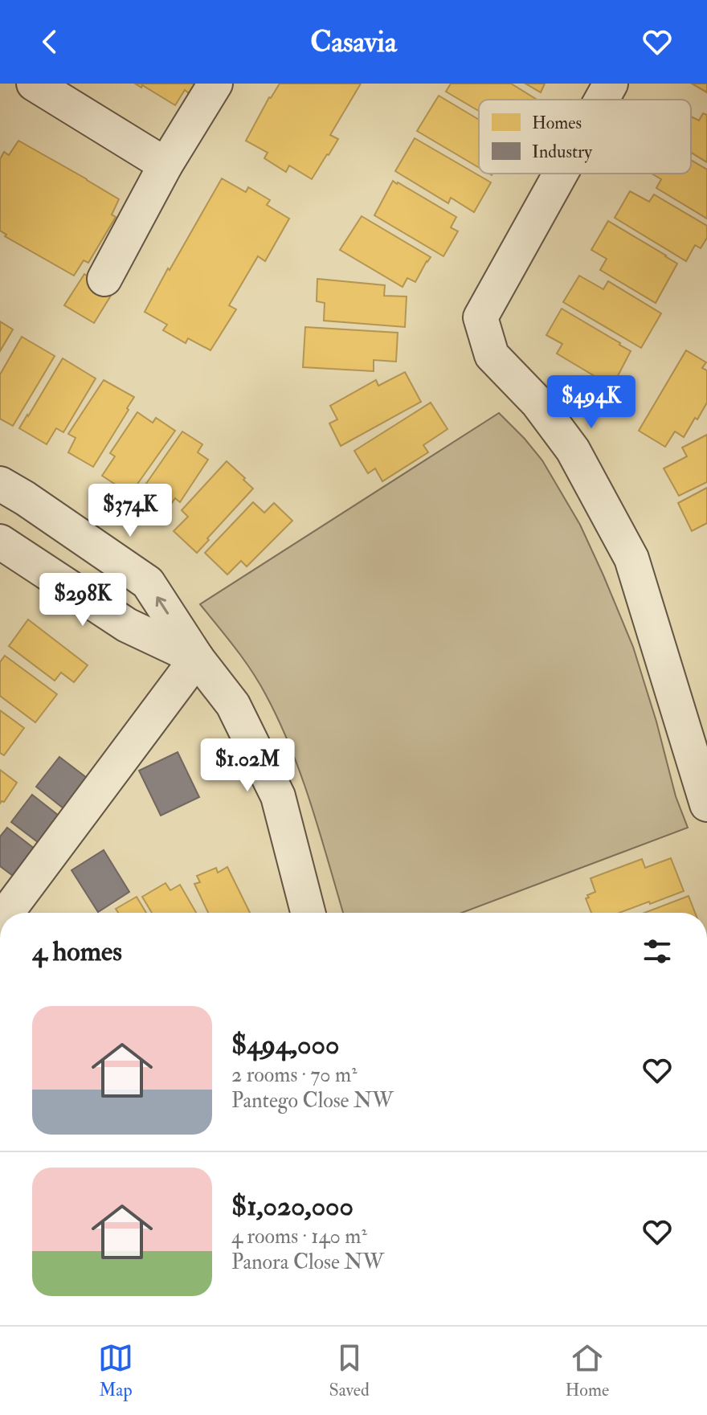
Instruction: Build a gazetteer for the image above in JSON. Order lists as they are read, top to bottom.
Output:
{
  "legend": ["Homes", "Industry"],
  "page": {
    "header": "Casavia",
    "price": [
      "$494K",
      "$374K",
      "$298K",
      "$1.02M"
    ],
    "heading": "4 homes",
    "list": [
      {
        "name": "$494,000",
        "note": "2 rooms · 70 m² · Pantego Close NW"
      },
      {
        "name": "$1,020,000",
        "note": "4 rooms · 140 m² · Panora Close NW"
      }
    ],
    "tabs": ["Map", "Saved", "Home"]
  }
}
